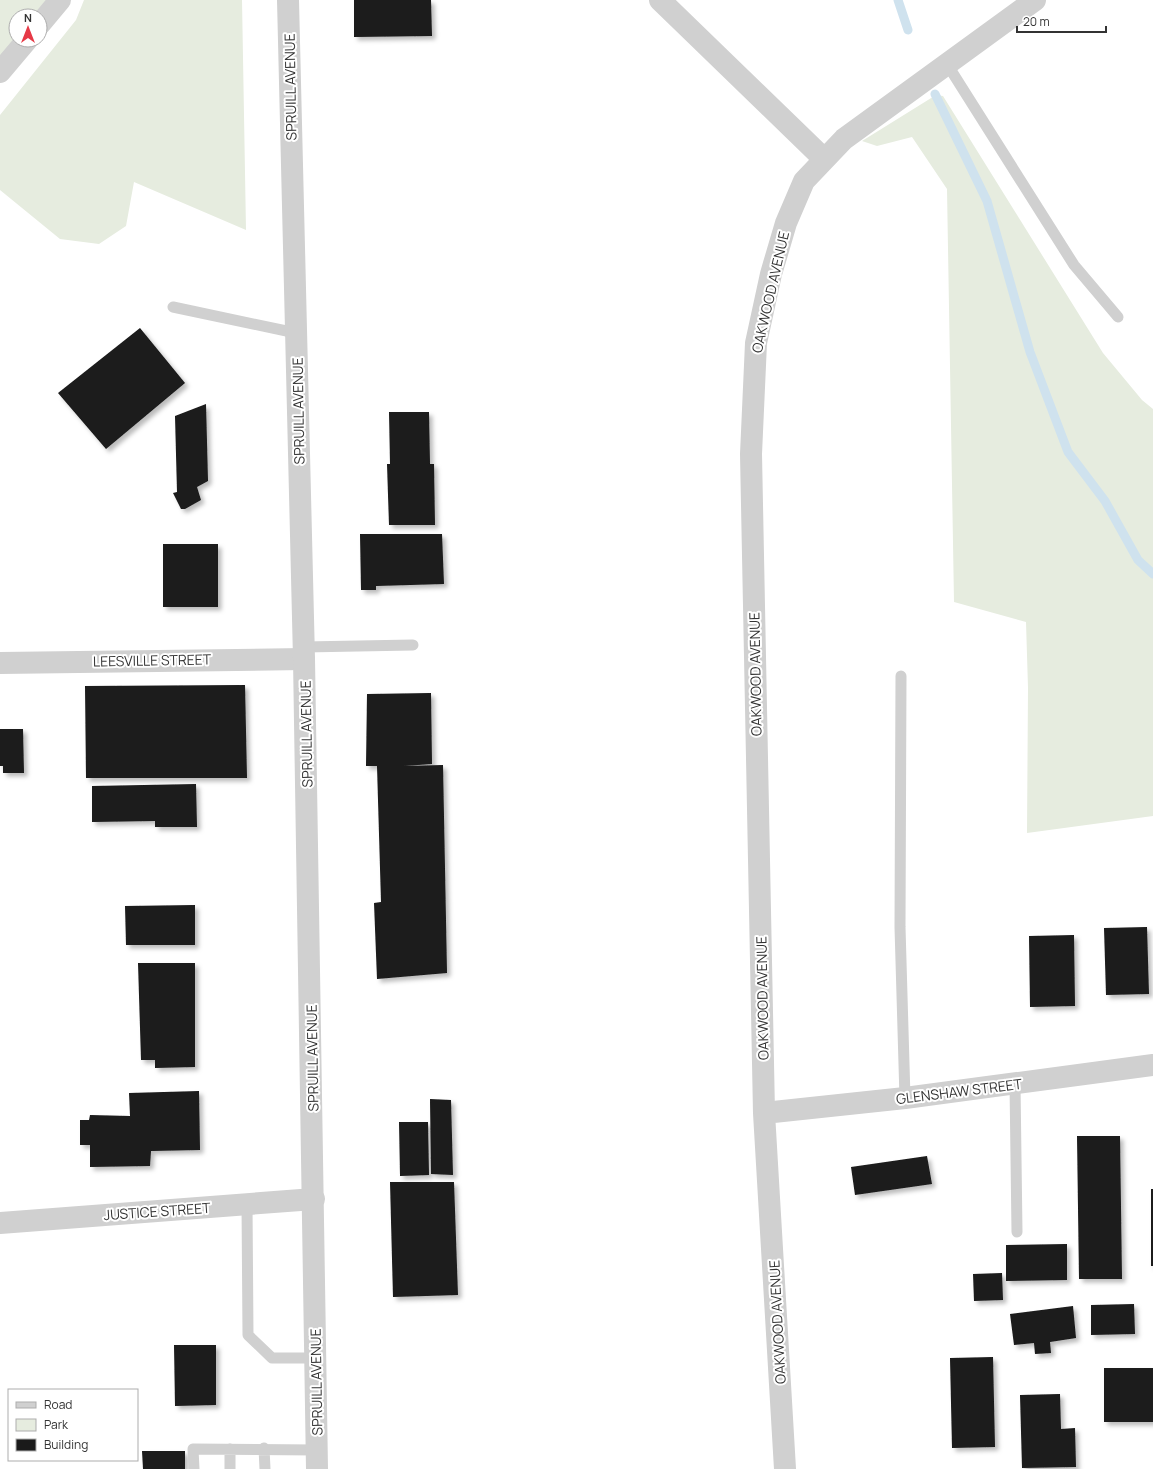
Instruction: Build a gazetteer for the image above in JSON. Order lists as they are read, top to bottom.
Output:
{
  "streets": {
    "street": [
      "SPRUILL AVENUE",
      "OAKWOOD AVENUE",
      "LEESVILLE STREET",
      "GLENSHAW STREET",
      "JUSTICE STREET"
    ]
  },
  "crossings": [
    ["SPRUILL AVENUE", "LEESVILLE STREET"],
    ["SPRUILL AVENUE", "JUSTICE STREET"],
    ["OAKWOOD AVENUE", "GLENSHAW STREET"]
  ],
  "legend": ["Road", "Park", "Building"],
  "scale_bar": "20 m",
  "north": "top"
}
